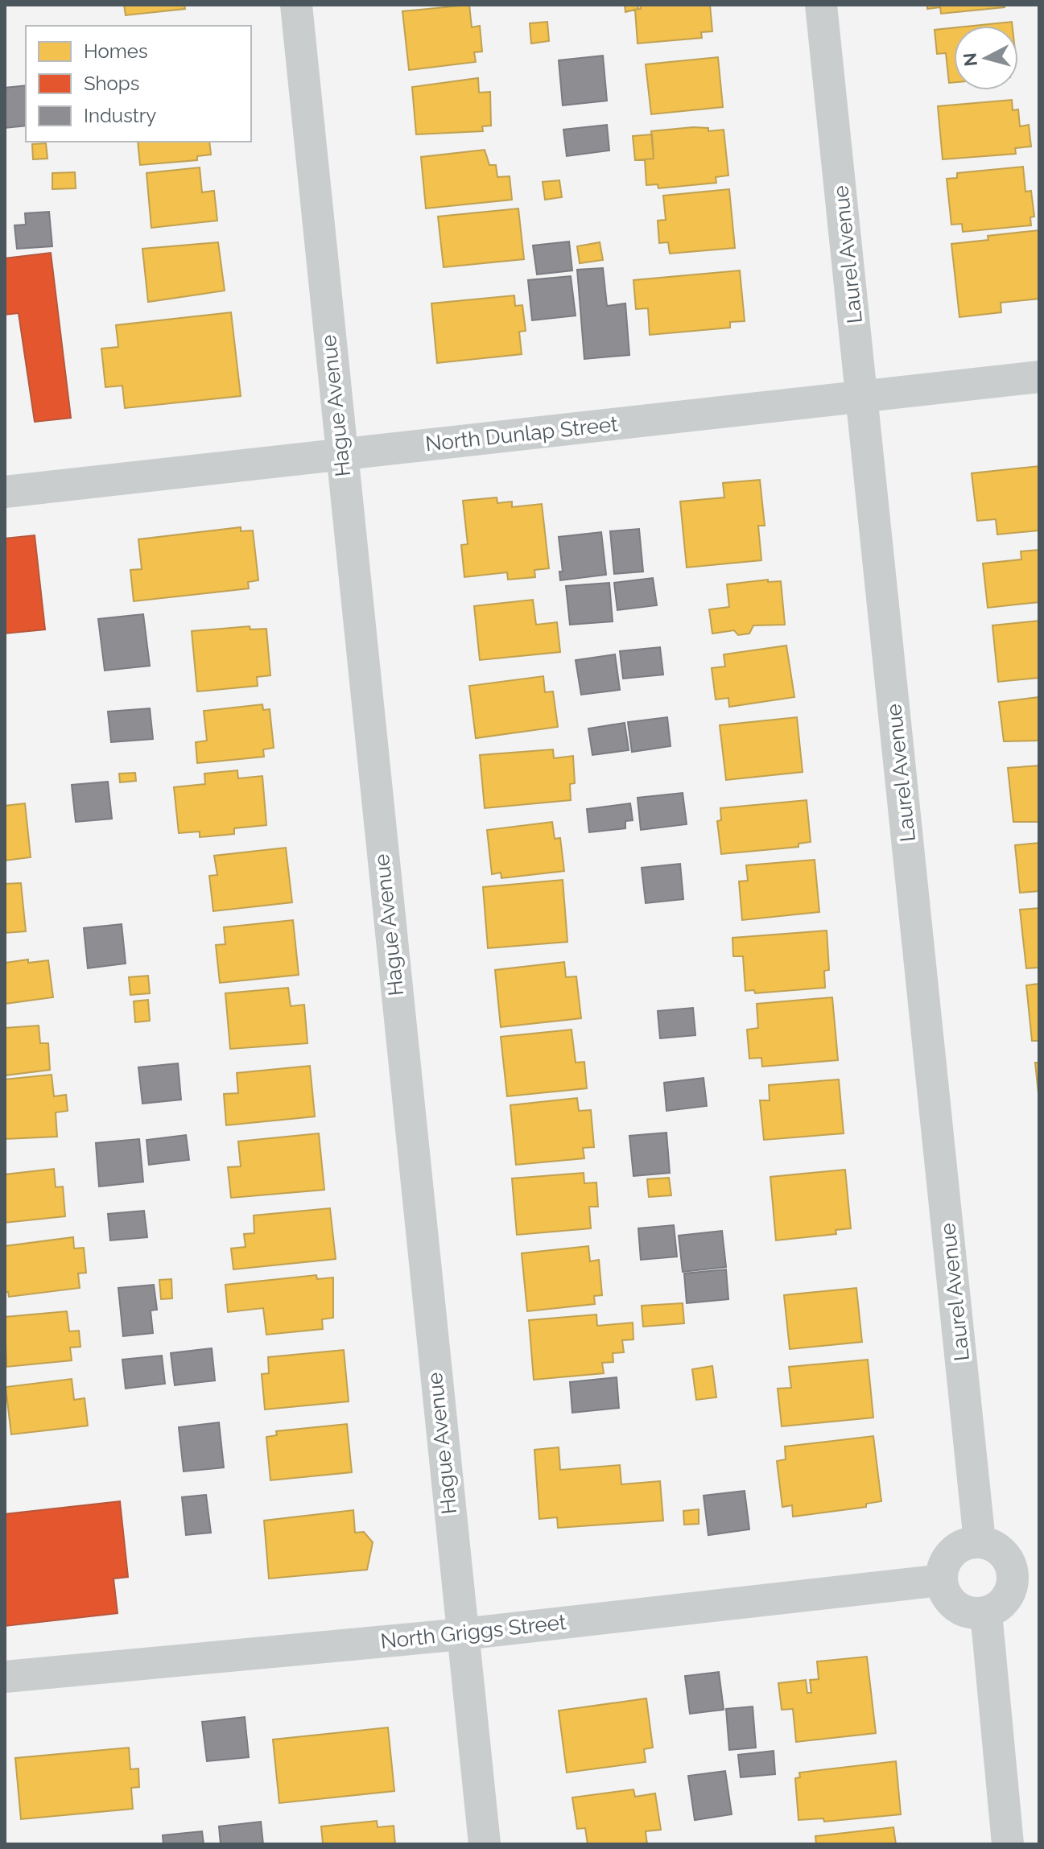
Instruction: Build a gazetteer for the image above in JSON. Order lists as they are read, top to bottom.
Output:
{
  "streets": {
    "street": [
      "Laurel Avenue",
      "Hague Avenue",
      "North Dunlap Street",
      "North Griggs Street"
    ]
  },
  "crossings": [
    ["Laurel Avenue", "North Dunlap Street"],
    ["Laurel Avenue", "North Griggs Street"],
    ["Hague Avenue", "North Dunlap Street"],
    ["Hague Avenue", "North Griggs Street"]
  ],
  "legend": ["Homes", "Shops", "Industry"],
  "north": "left"
}
